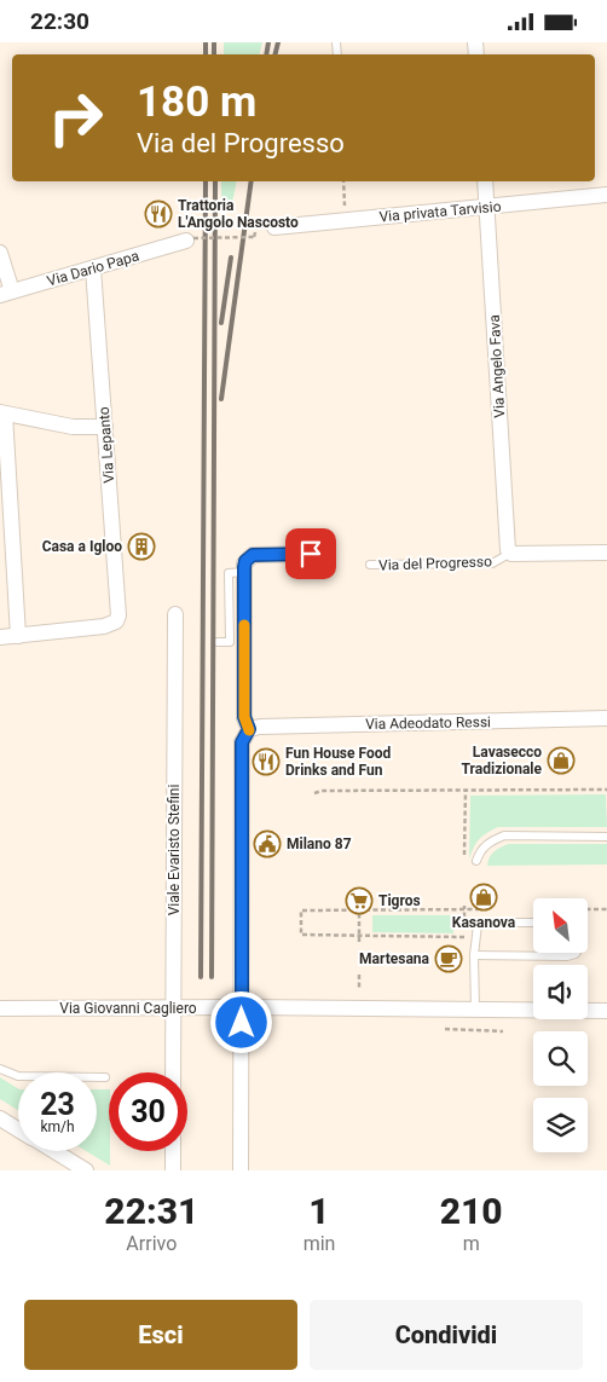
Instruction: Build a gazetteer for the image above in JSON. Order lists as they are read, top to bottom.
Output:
{
  "streets": {
    "street": [
      "Via privata Tarvisio",
      "Via Dario Papa",
      "Via Angelo Fava",
      "Via Lepanto",
      "Via del Progresso",
      "Via Adeodato Ressi",
      "Viale Evaristo Stefini",
      "Via Giovanni Cagliero"
    ]
  },
  "crossings": [
    ["Via privata Tarvisio", "Via Angelo Fava"],
    ["Via Dario Papa", "Via Lepanto"],
    ["Via Angelo Fava", "Via del Progresso"],
    ["Viale Evaristo Stefini", "Via Giovanni Cagliero"]
  ],
  "places": {
    "restaurant": ["Trattoria L'Angolo Nascosto", "Fun House Food Drinks and Fun"],
    "building": ["Casa a Igloo"],
    "shop": ["Lavasecco Tradizionale", "Kasanova"],
    "public building": ["Milano 87"],
    "supermarket": ["Tigros"],
    "cafe": ["Martesana"]
  },
  "north": "top left",
  "page": {
    "status": "22:30",
    "turn": ["180 m", "Via del Progresso"],
    "speed": "23 km/h",
    "limit": "30",
    "eta": [
      "22:31",
      "Arrivo",
      "1",
      "min",
      "210",
      "m"
    ],
    "buttons": ["Esci", "Condividi"]
  }
}
